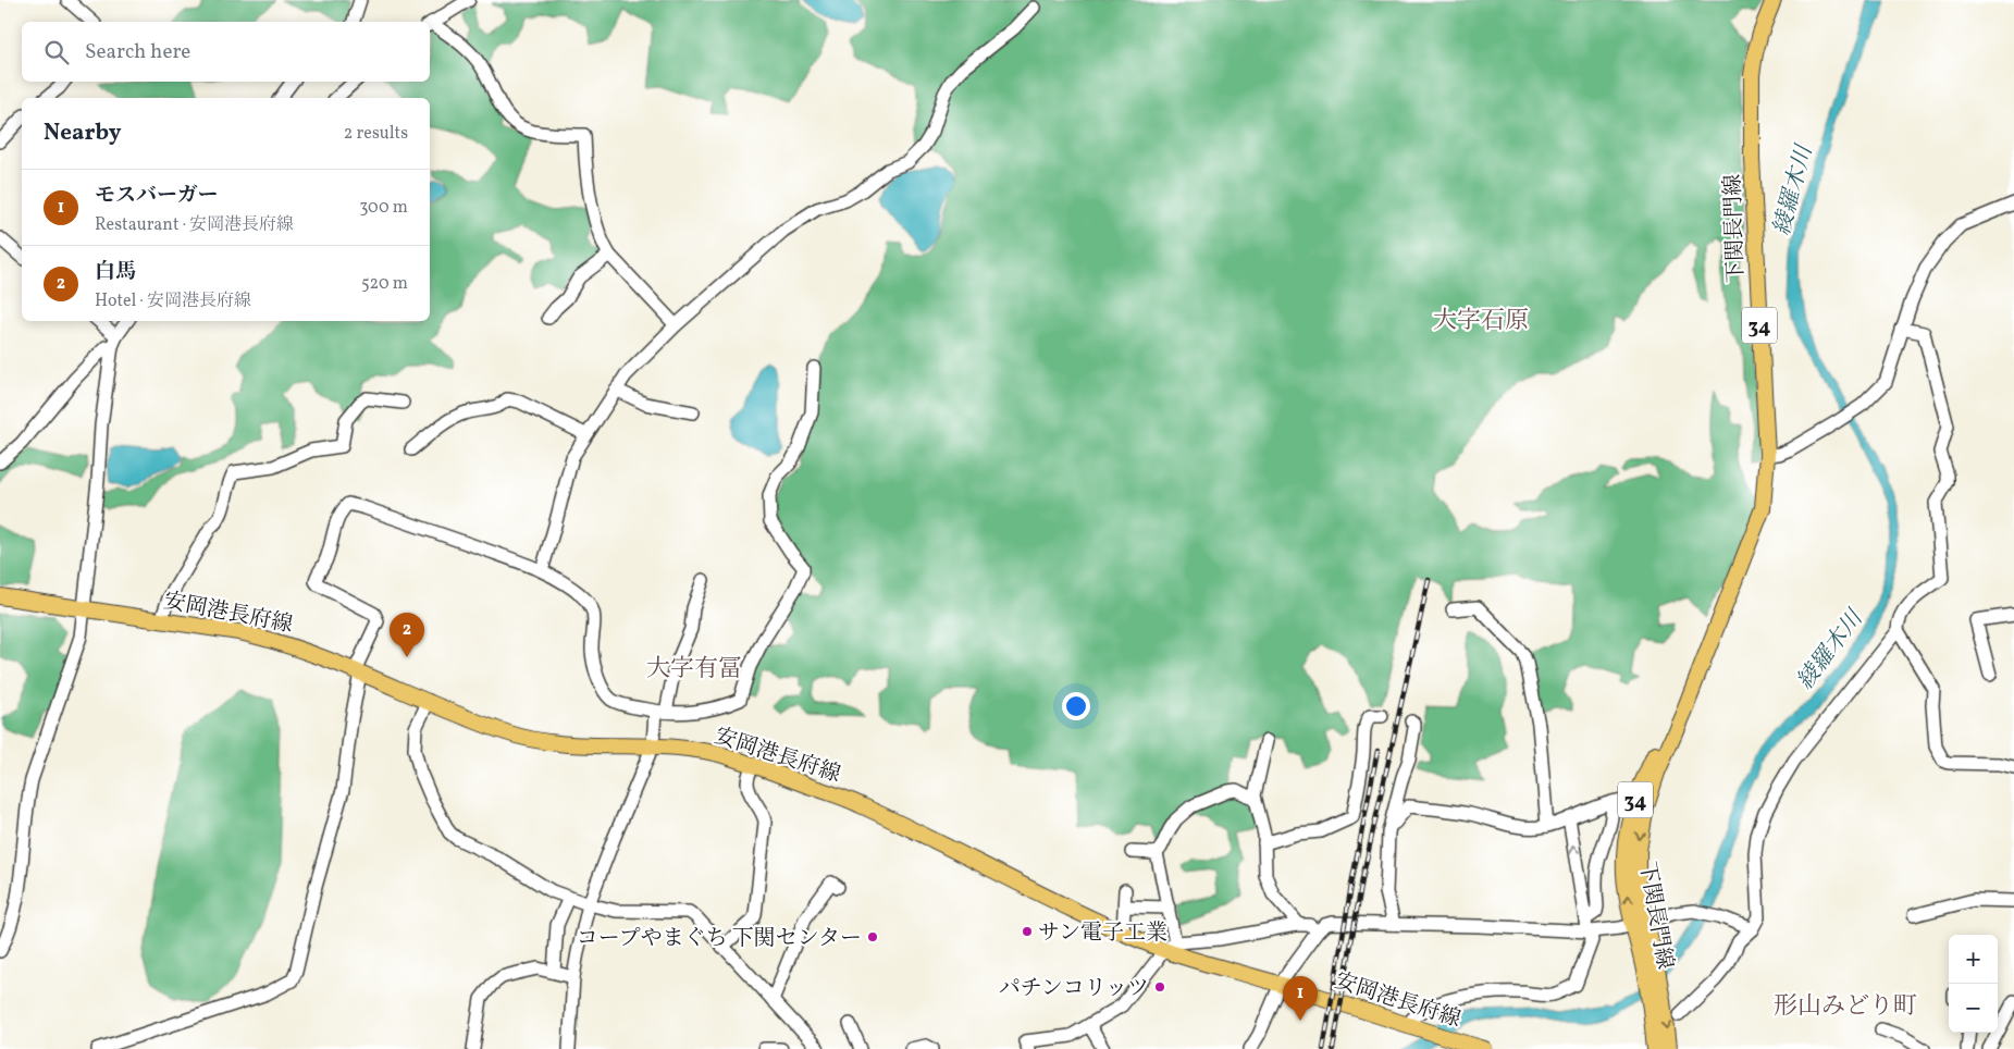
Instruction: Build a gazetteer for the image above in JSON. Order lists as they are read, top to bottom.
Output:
{
  "streets": {
    "main road": ["下関長門線", "34", "安岡港長府線"]
  },
  "districts": ["大字石原", "大字有冨", "形山みどり町"],
  "water": ["綾羅木川"],
  "places": ["サン電子工業", "コープやまぐち 下関センター", "パチンコリッツ"],
  "page": {
    "search": "Search here",
    "heading": ["Nearby", "2 results"],
    "list": [
      {
        "mark": "1",
        "name": "モスバーガー",
        "note": "Restaurant · 安岡港長府線",
        "value": "300 m"
      },
      {
        "mark": "2",
        "name": "白馬",
        "note": "Hotel · 安岡港長府線",
        "value": "520 m"
      }
    ],
    "pins": ["2", "1"],
    "map_buttons": ["+", "−"]
  }
}
